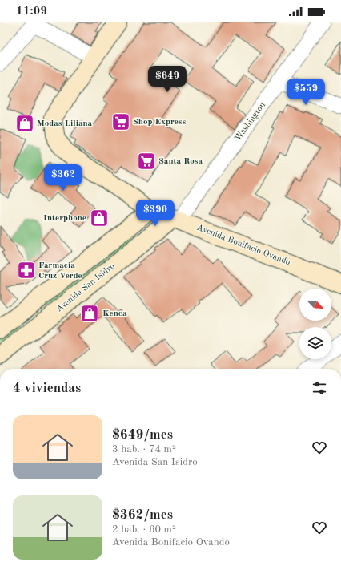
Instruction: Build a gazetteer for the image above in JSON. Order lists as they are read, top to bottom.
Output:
{
  "streets": {
    "main road": ["Avenida Bonifacio Ovando", "Avenida San Isidro"],
    "street": ["Washington"]
  },
  "crossings": [
    ["Washington", "Avenida Bonifacio Ovando"],
    ["Washington", "Avenida San Isidro"],
    ["Avenida Bonifacio Ovando", "Avenida San Isidro"]
  ],
  "places": {
    "supermarket": ["Shop Express", "Santa Rosa"],
    "shop": ["Modas Liliana", "Interphone", "Kenca"],
    "pharmacy": ["Farmacia Cruz Verde"]
  },
  "north": "bottom right",
  "page": {
    "status": "11:09",
    "price": [
      "$649",
      "$559",
      "$362",
      "$390"
    ],
    "heading": "4 viviendas",
    "list": [
      {
        "name": "$649/mes",
        "note": "3 hab. · 74 m² · Avenida San Isidro"
      },
      {
        "name": "$362/mes",
        "note": "2 hab. · 60 m² · Avenida Bonifacio Ovando"
      }
    ]
  }
}
